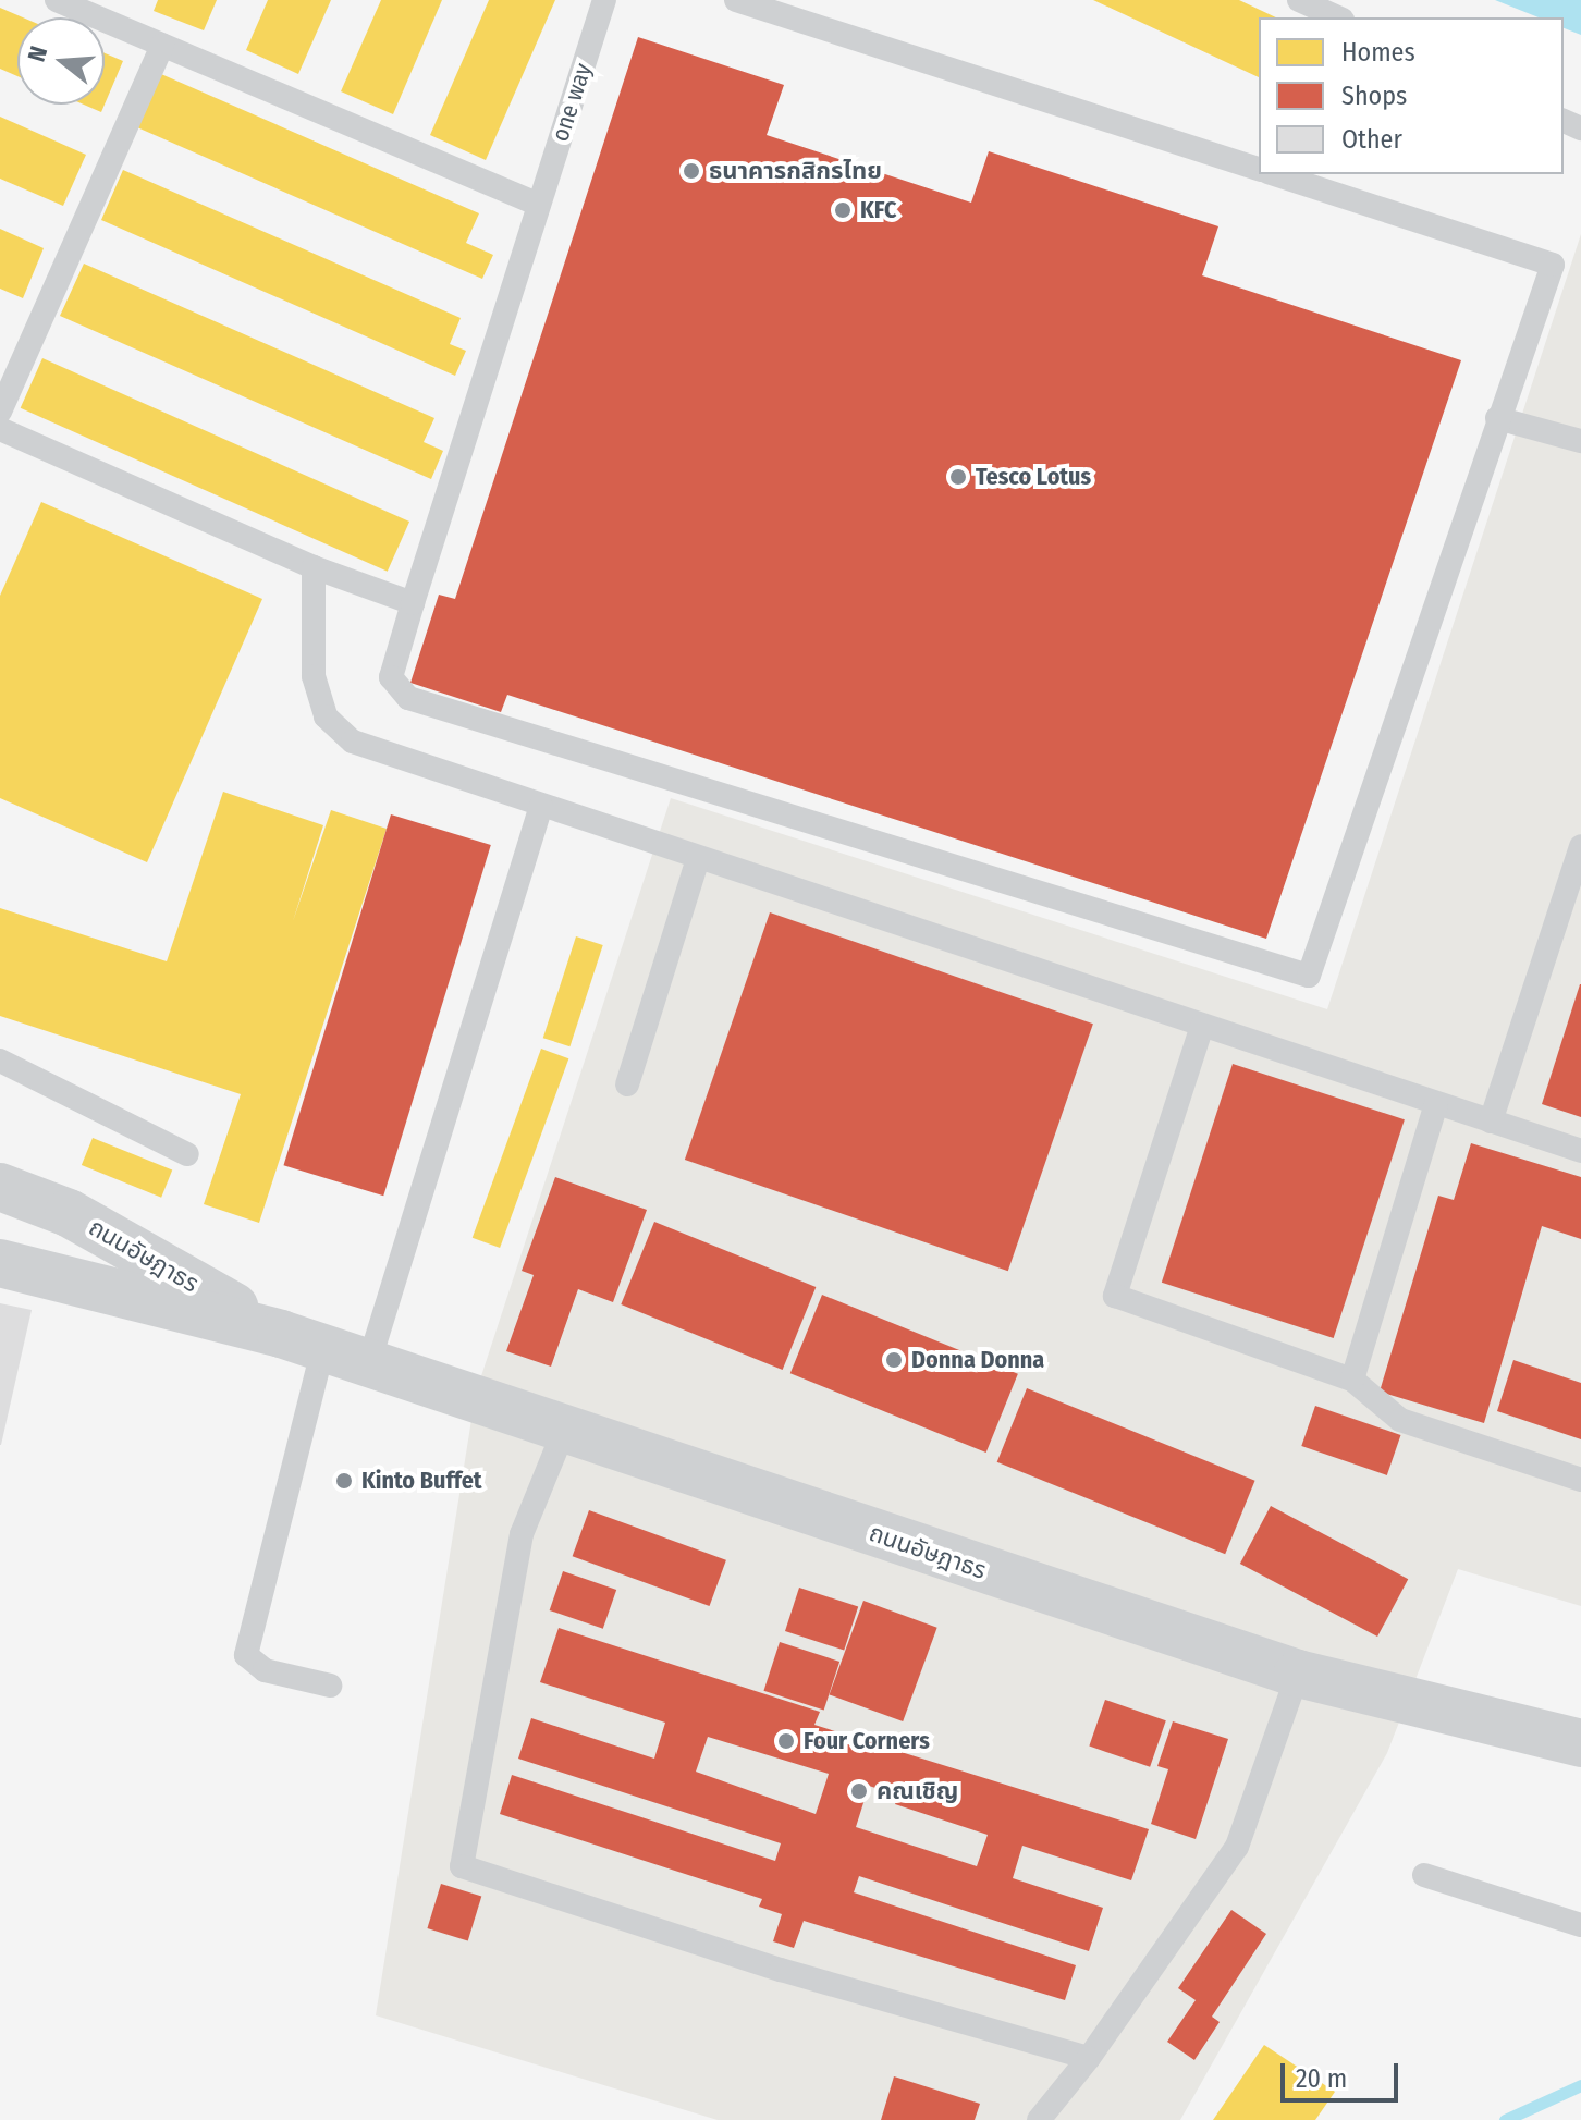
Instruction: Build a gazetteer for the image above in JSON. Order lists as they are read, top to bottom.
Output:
{
  "streets": {
    "street": ["ถนนอัษฎาธร"],
    "lane": ["one way"]
  },
  "places": [
    "ธนาคารกสิกรไทย",
    "KFC",
    "Tesco Lotus",
    "Donna Donna",
    "Kinto Buffet",
    "Four Corners",
    "คณเชิญ"
  ],
  "legend": ["Homes", "Shops", "Other"],
  "scale_bar": "20 m",
  "north": "left"
}
